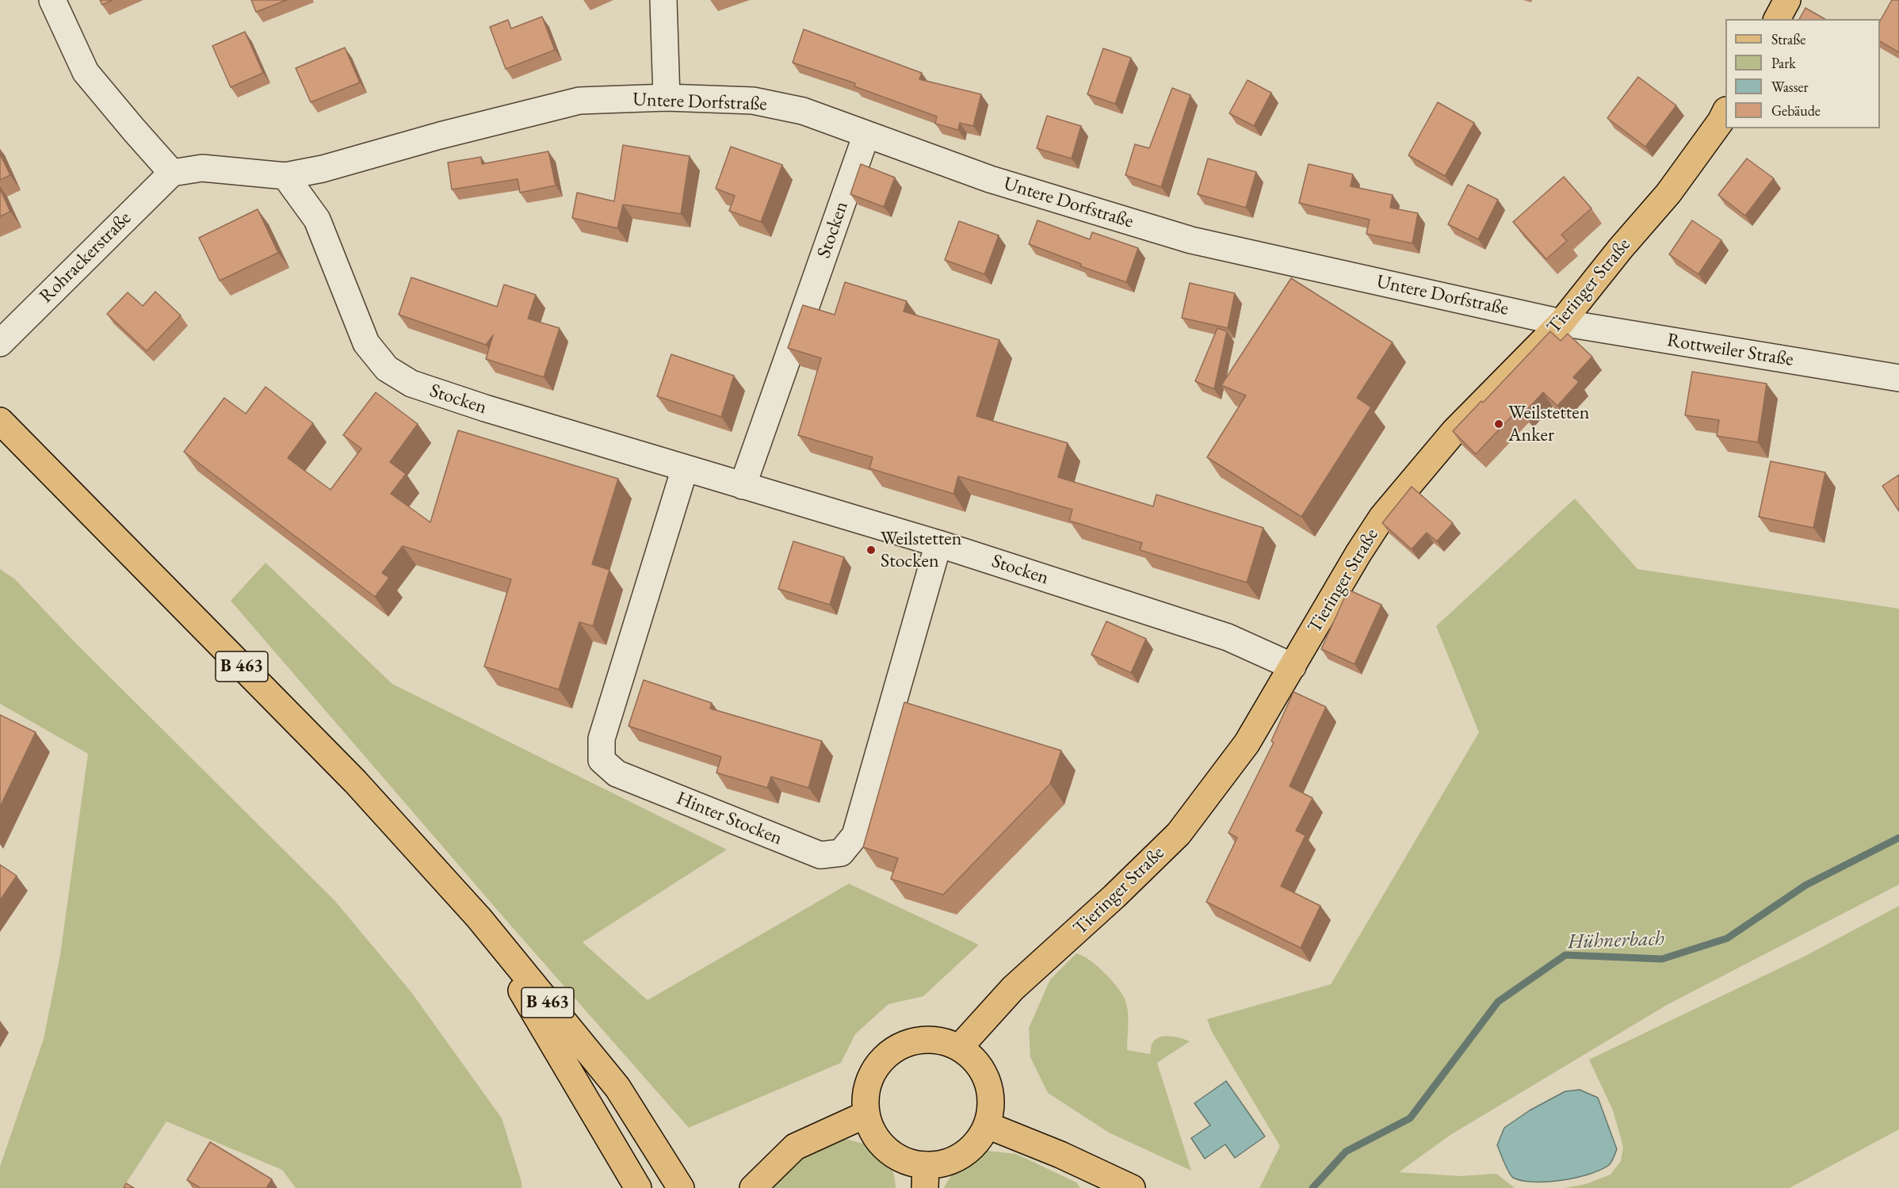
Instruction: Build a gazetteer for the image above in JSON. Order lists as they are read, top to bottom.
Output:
{
  "streets": {
    "main road": ["Tieringer Straße", "B 463"],
    "street": [
      "Untere Dorfstraße",
      "Stocken",
      "Rohrackerstraße",
      "Rottweiler Straße",
      "Hinter Stocken"
    ]
  },
  "crossings": [
    ["Untere Dorfstraße", "Stocken"],
    ["Untere Dorfstraße", "Rohrackerstraße"],
    ["Untere Dorfstraße", "Tieringer Straße"],
    ["Untere Dorfstraße", "Rottweiler Straße"],
    ["Stocken", "Tieringer Straße"],
    ["Stocken", "Hinter Stocken"],
    ["Tieringer Straße", "Rottweiler Straße"]
  ],
  "water": ["Hühnerbach"],
  "places": ["Weilstetten Anker", "Weilstetten Stocken"],
  "legend": [
    "Straße",
    "Park",
    "Wasser",
    "Gebäude"
  ]
}
